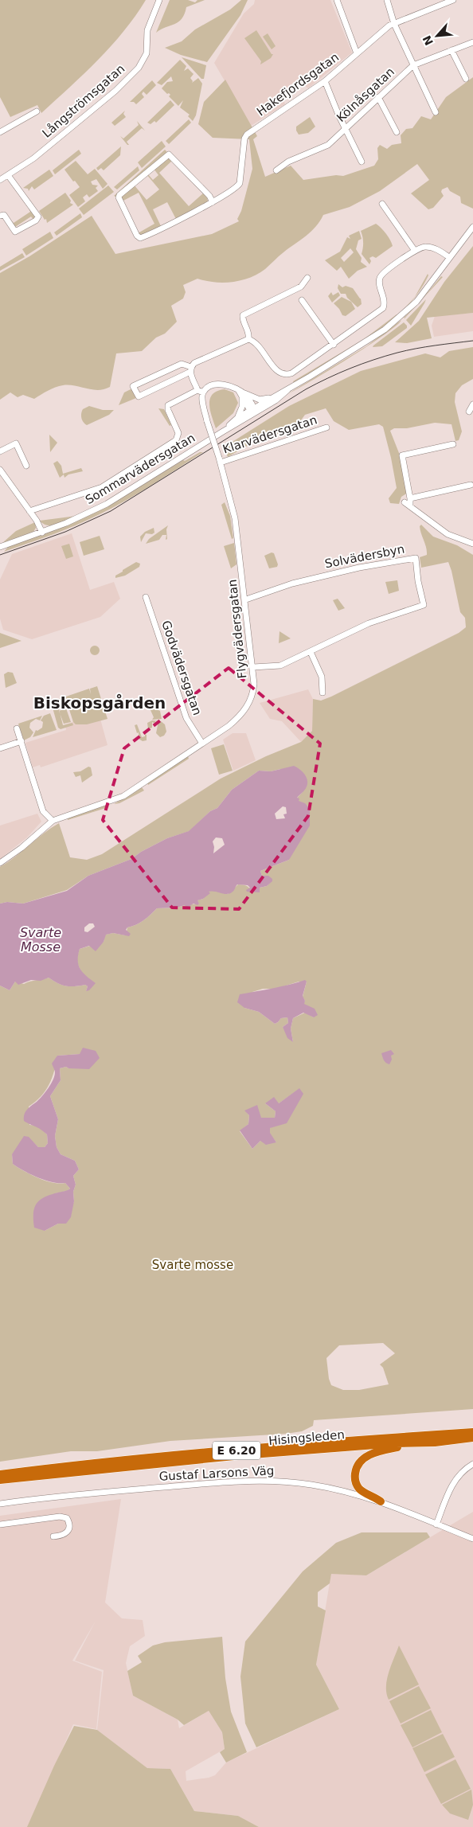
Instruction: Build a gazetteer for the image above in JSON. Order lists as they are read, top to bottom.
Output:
{
  "streets": {
    "highway": ["Hisingsleden", "E 6.20"],
    "street": [
      "Hakefjordsgatan",
      "Kölnåsgatan",
      "Långströmsgatan",
      "Klarvädersgatan",
      "Sommarvädersgatan",
      "Solvädersbyn",
      "Flygvädersgatan",
      "Godvädersgatan",
      "Gustaf Larsons Väg"
    ]
  },
  "crossings": [
    ["Klarvädersgatan", "Flygvädersgatan"],
    ["Solvädersbyn", "Flygvädersgatan"],
    ["Flygvädersgatan", "Godvädersgatan"]
  ],
  "districts": ["Biskopsgården"],
  "water": ["Svarte Mosse"],
  "parks": ["Svarte mosse"],
  "north": "bottom left"
}
